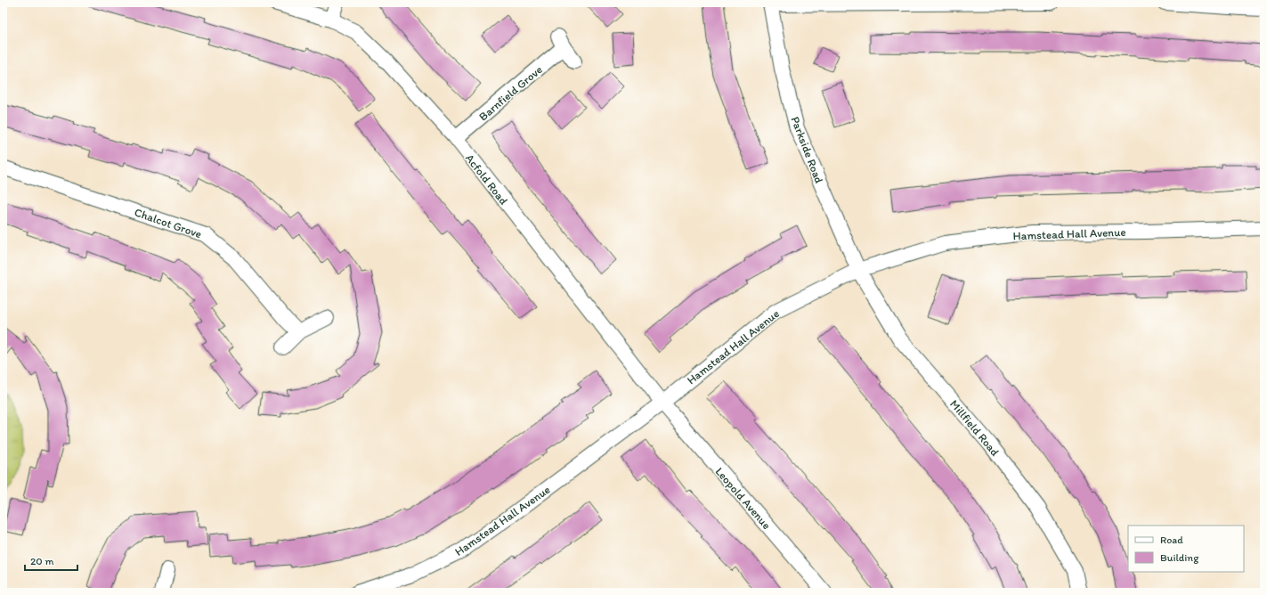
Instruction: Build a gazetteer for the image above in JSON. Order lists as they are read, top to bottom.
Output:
{
  "streets": {
    "street": [
      "Barnfield Grove",
      "Parkside Road",
      "Acfold Road",
      "Chalcot Grove",
      "Hamstead Hall Avenue",
      "Millfield Road",
      "Leopold Avenue"
    ]
  },
  "crossings": [
    ["Barnfield Grove", "Acfold Road"],
    ["Parkside Road", "Hamstead Hall Avenue"],
    ["Parkside Road", "Millfield Road"],
    ["Acfold Road", "Hamstead Hall Avenue"],
    ["Acfold Road", "Leopold Avenue"],
    ["Hamstead Hall Avenue", "Millfield Road"],
    ["Hamstead Hall Avenue", "Leopold Avenue"]
  ],
  "legend": ["Road", "Building"],
  "scale_bar": "20 m"
}
